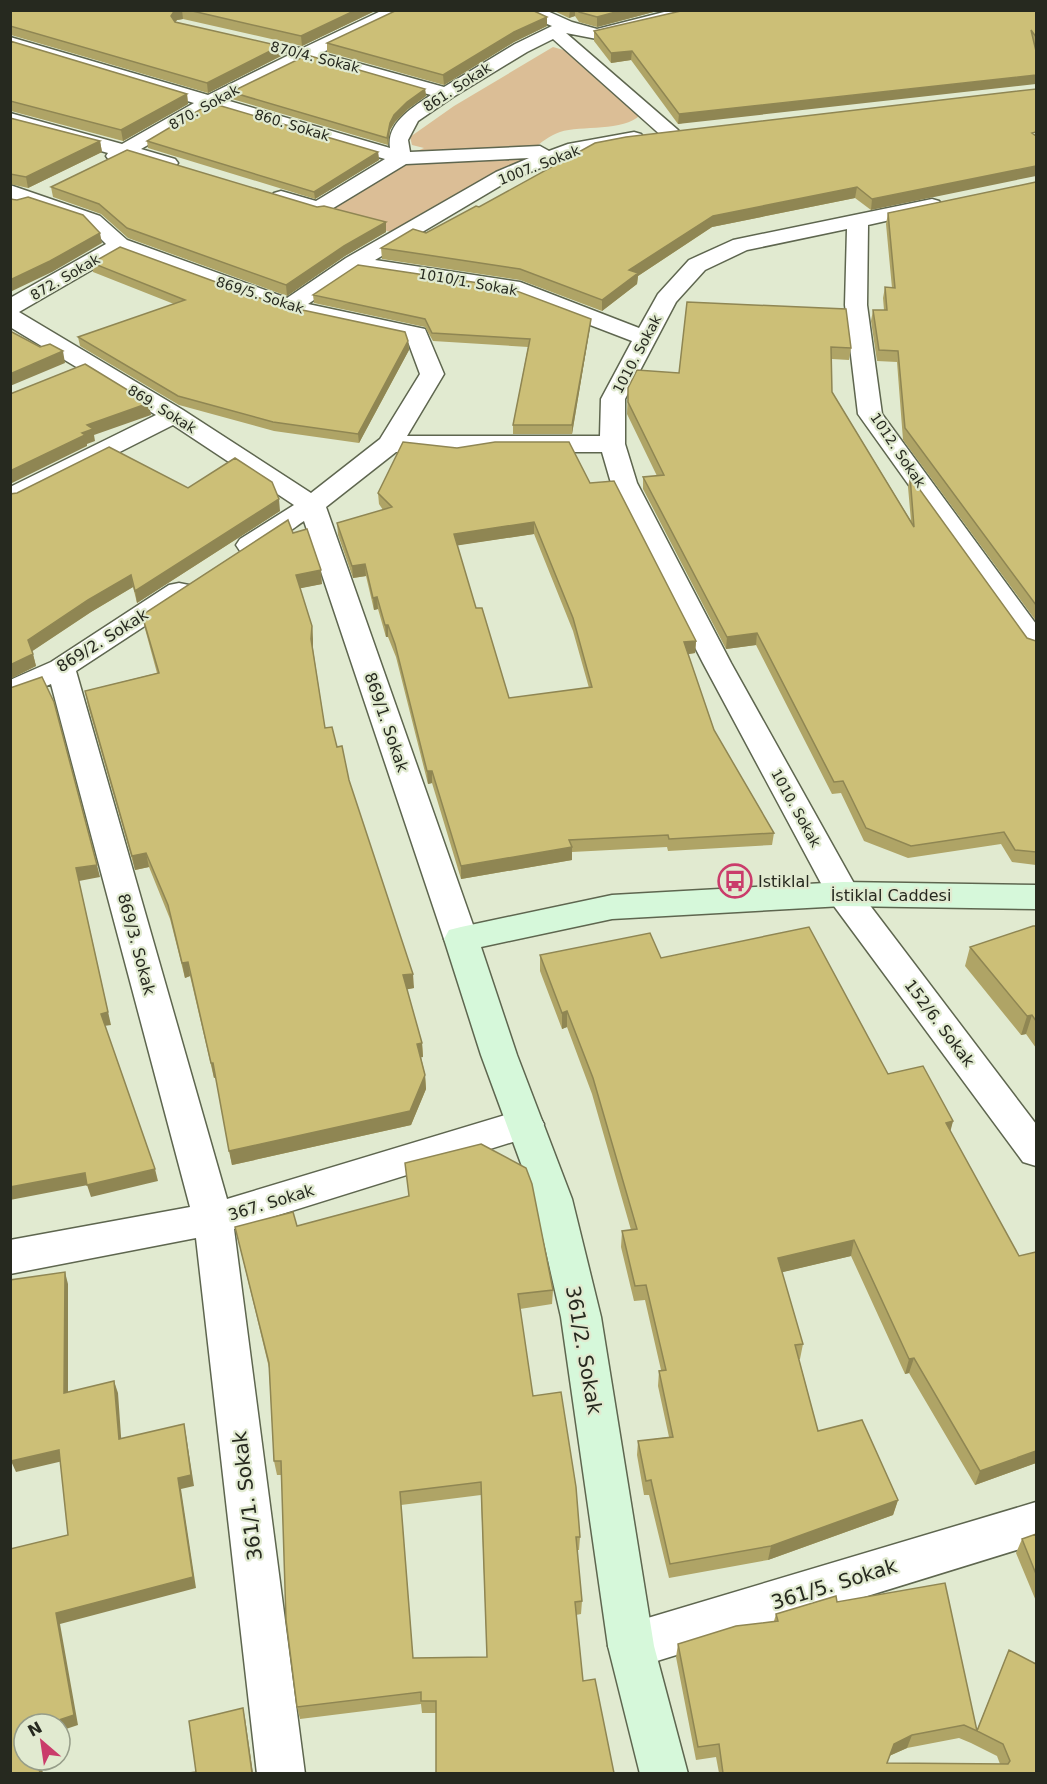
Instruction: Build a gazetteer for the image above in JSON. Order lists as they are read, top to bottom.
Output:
{
  "streets": {
    "street": [
      "870/4. Sokak",
      "861. Sokak",
      "870. Sokak",
      "860. Sokak",
      "1007. Sokak",
      "872. Sokak",
      "1010/1. Sokak",
      "869/5. Sokak",
      "1010. Sokak",
      "869. Sokak",
      "1012. Sokak",
      "869/2. Sokak",
      "869/1. Sokak",
      "İstiklal Caddesi",
      "869/3. Sokak",
      "152/6. Sokak",
      "367. Sokak",
      "361/2. Sokak",
      "361/1. Sokak",
      "361/5. Sokak"
    ]
  },
  "crossings": [
    ["870/4. Sokak", "861. Sokak"],
    ["870/4. Sokak", "870. Sokak"],
    ["861. Sokak", "860. Sokak"],
    ["870. Sokak", "860. Sokak"],
    ["1007. Sokak", "1010/1. Sokak"],
    ["1007. Sokak", "869/5. Sokak"],
    ["872. Sokak", "869/5. Sokak"],
    ["1010/1. Sokak", "1010. Sokak"],
    ["869/5. Sokak", "869. Sokak"],
    ["869/5. Sokak", "869/1. Sokak"],
    ["1010. Sokak", "1012. Sokak"],
    ["1010. Sokak", "İstiklal Caddesi"],
    ["1010. Sokak", "152/6. Sokak"],
    ["869. Sokak", "869/1. Sokak"],
    ["869/2. Sokak", "869/3. Sokak"],
    ["869/1. Sokak", "İstiklal Caddesi"],
    ["869/1. Sokak", "361/2. Sokak"],
    ["İstiklal Caddesi", "152/6. Sokak"],
    ["İstiklal Caddesi", "361/2. Sokak"],
    ["869/3. Sokak", "367. Sokak"],
    ["869/3. Sokak", "361/1. Sokak"],
    ["367. Sokak", "361/2. Sokak"],
    ["367. Sokak", "361/1. Sokak"],
    ["361/2. Sokak", "361/5. Sokak"]
  ],
  "places": {
    "bus stop": ["Istiklal"]
  },
  "north": "top left"
}
